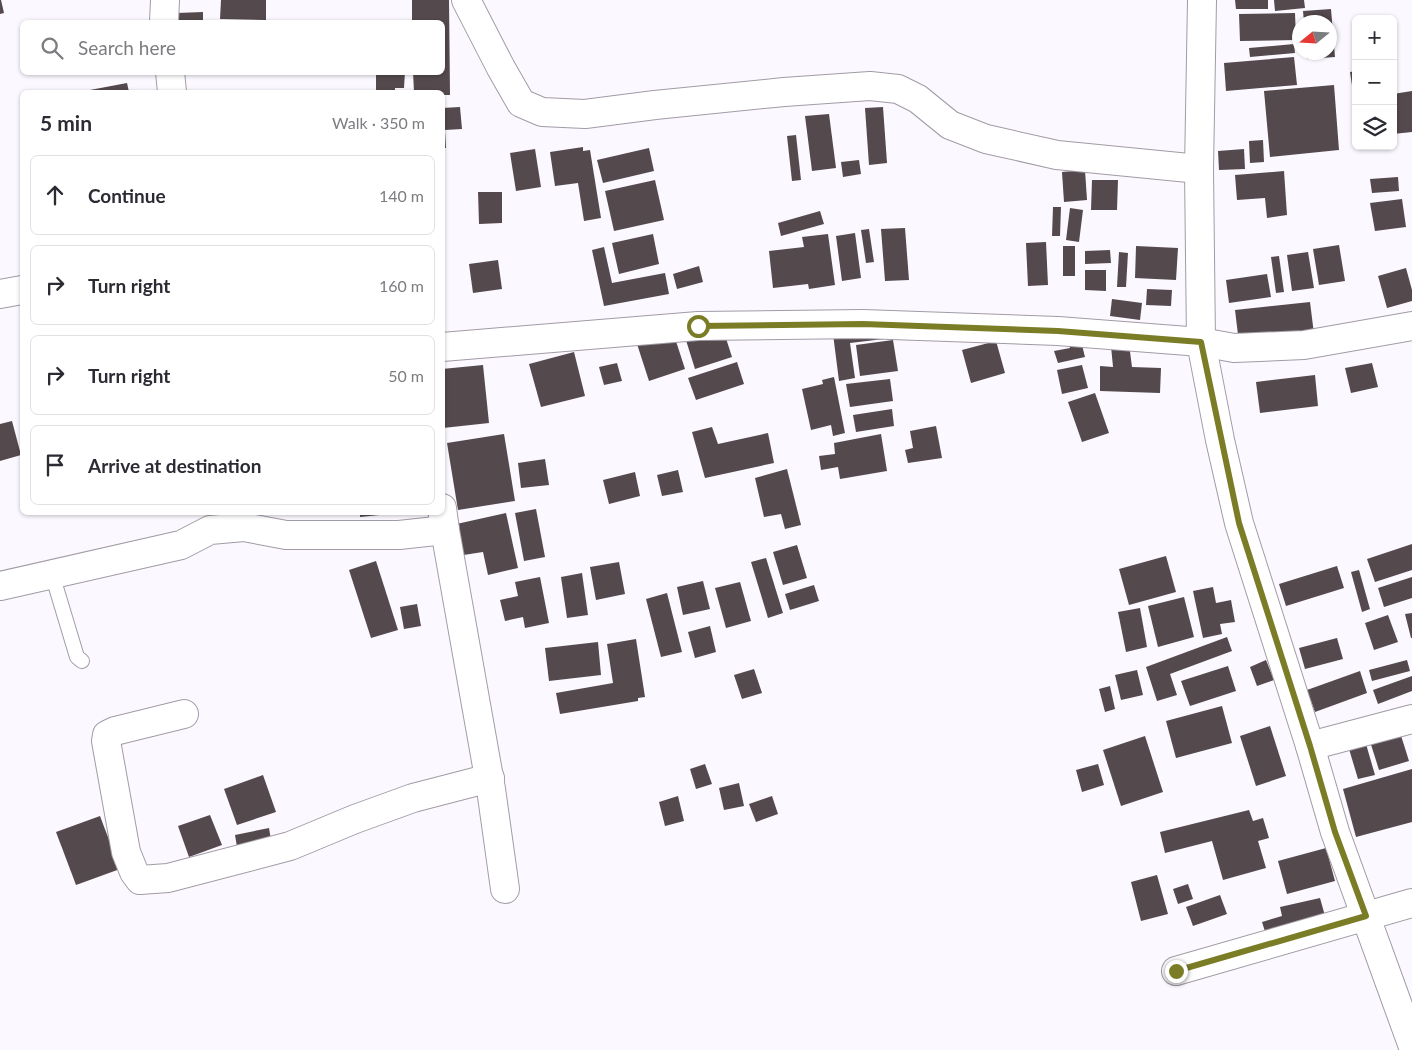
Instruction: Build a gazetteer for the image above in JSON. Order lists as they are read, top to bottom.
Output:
{
  "north": "left",
  "page": {
    "map_buttons": ["+", "−"],
    "search": "Search here",
    "heading": ["5 min", "Walk · 350 m"],
    "list": [
      ["Continue", "140 m"],
      ["Turn right", "160 m"],
      ["Turn right", "50 m"],
      "Arrive at destination"
    ]
  }
}
